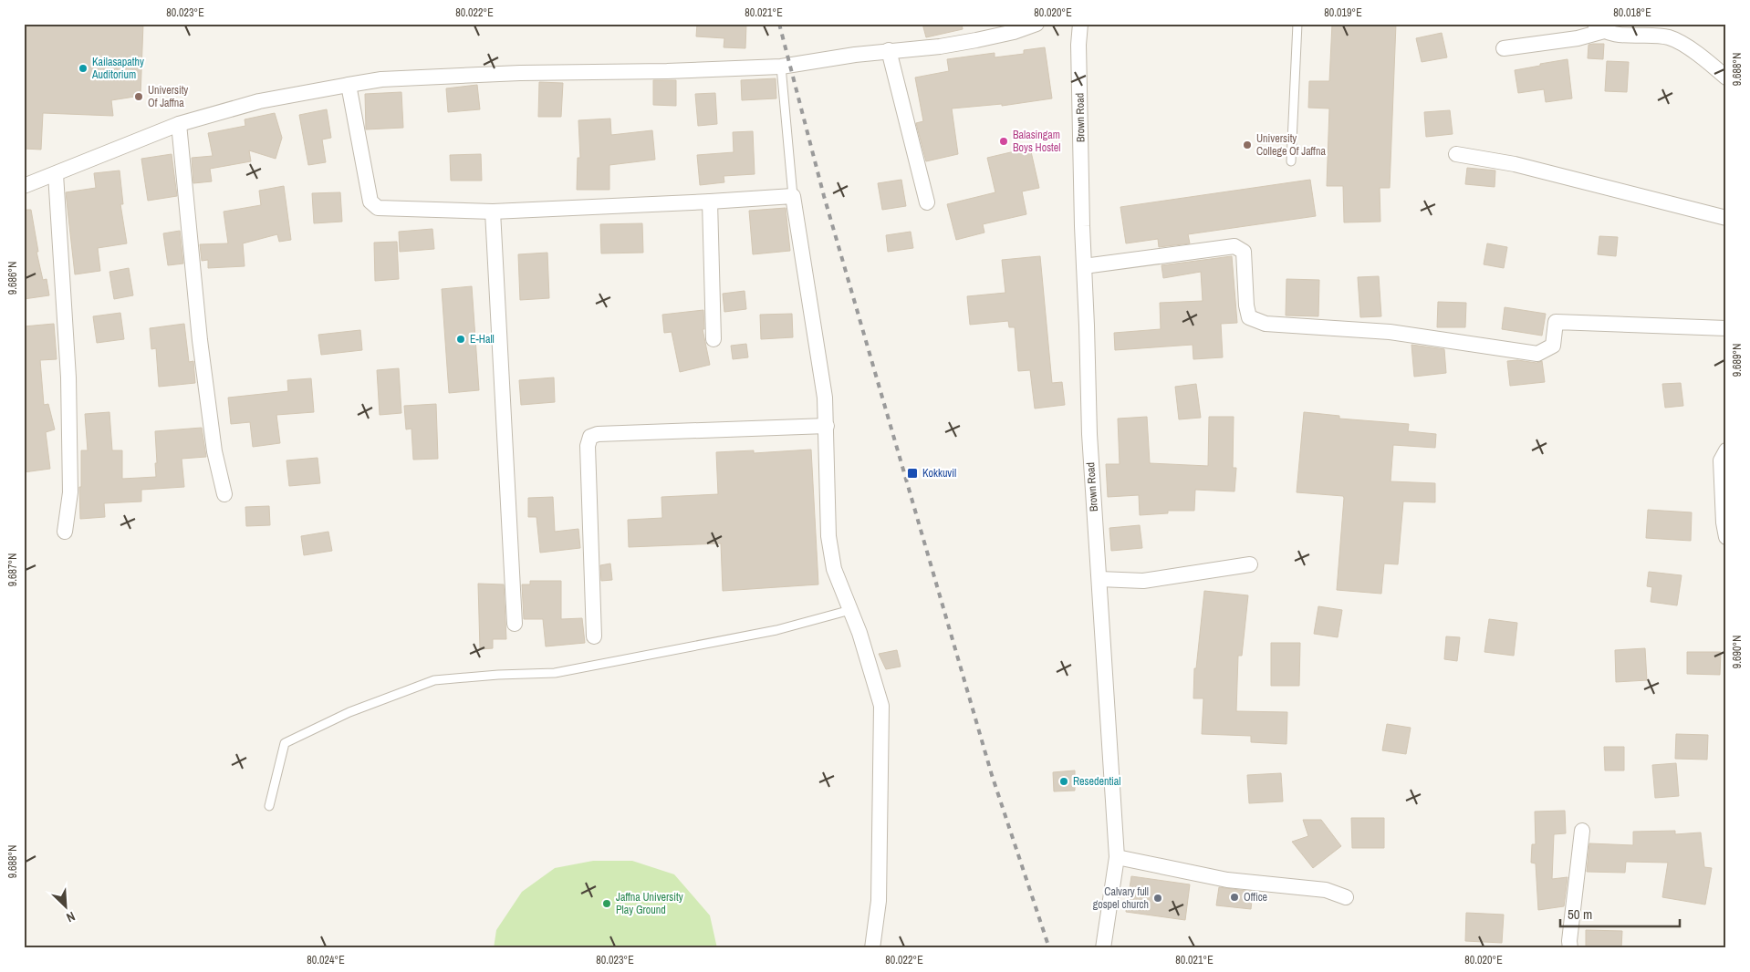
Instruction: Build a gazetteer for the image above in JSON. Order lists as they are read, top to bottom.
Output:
{
  "streets": {
    "street": ["Brown Road"]
  },
  "places": {
    "other": [
      "Kailasapathy Auditorium",
      "University Of Jaffna",
      "Balasingam Boys Hostel",
      "University College Of Jaffna",
      "E-Hall",
      "Resedential",
      "Office",
      "Calvary full gospel church",
      "Jaffna University Play Ground"
    ],
    "transit": ["Kokkuvil"]
  },
  "scale_bar": "50 m",
  "north": "bottom right",
  "coordinates": [
    "80.023°E",
    "80.022°E",
    "80.021°E",
    "80.020°E",
    "80.019°E",
    "80.018°E",
    "9.688°N",
    "9.686°N",
    "9.689°N",
    "9.687°N",
    "9.690°N",
    "80.024°E"
  ]
}
